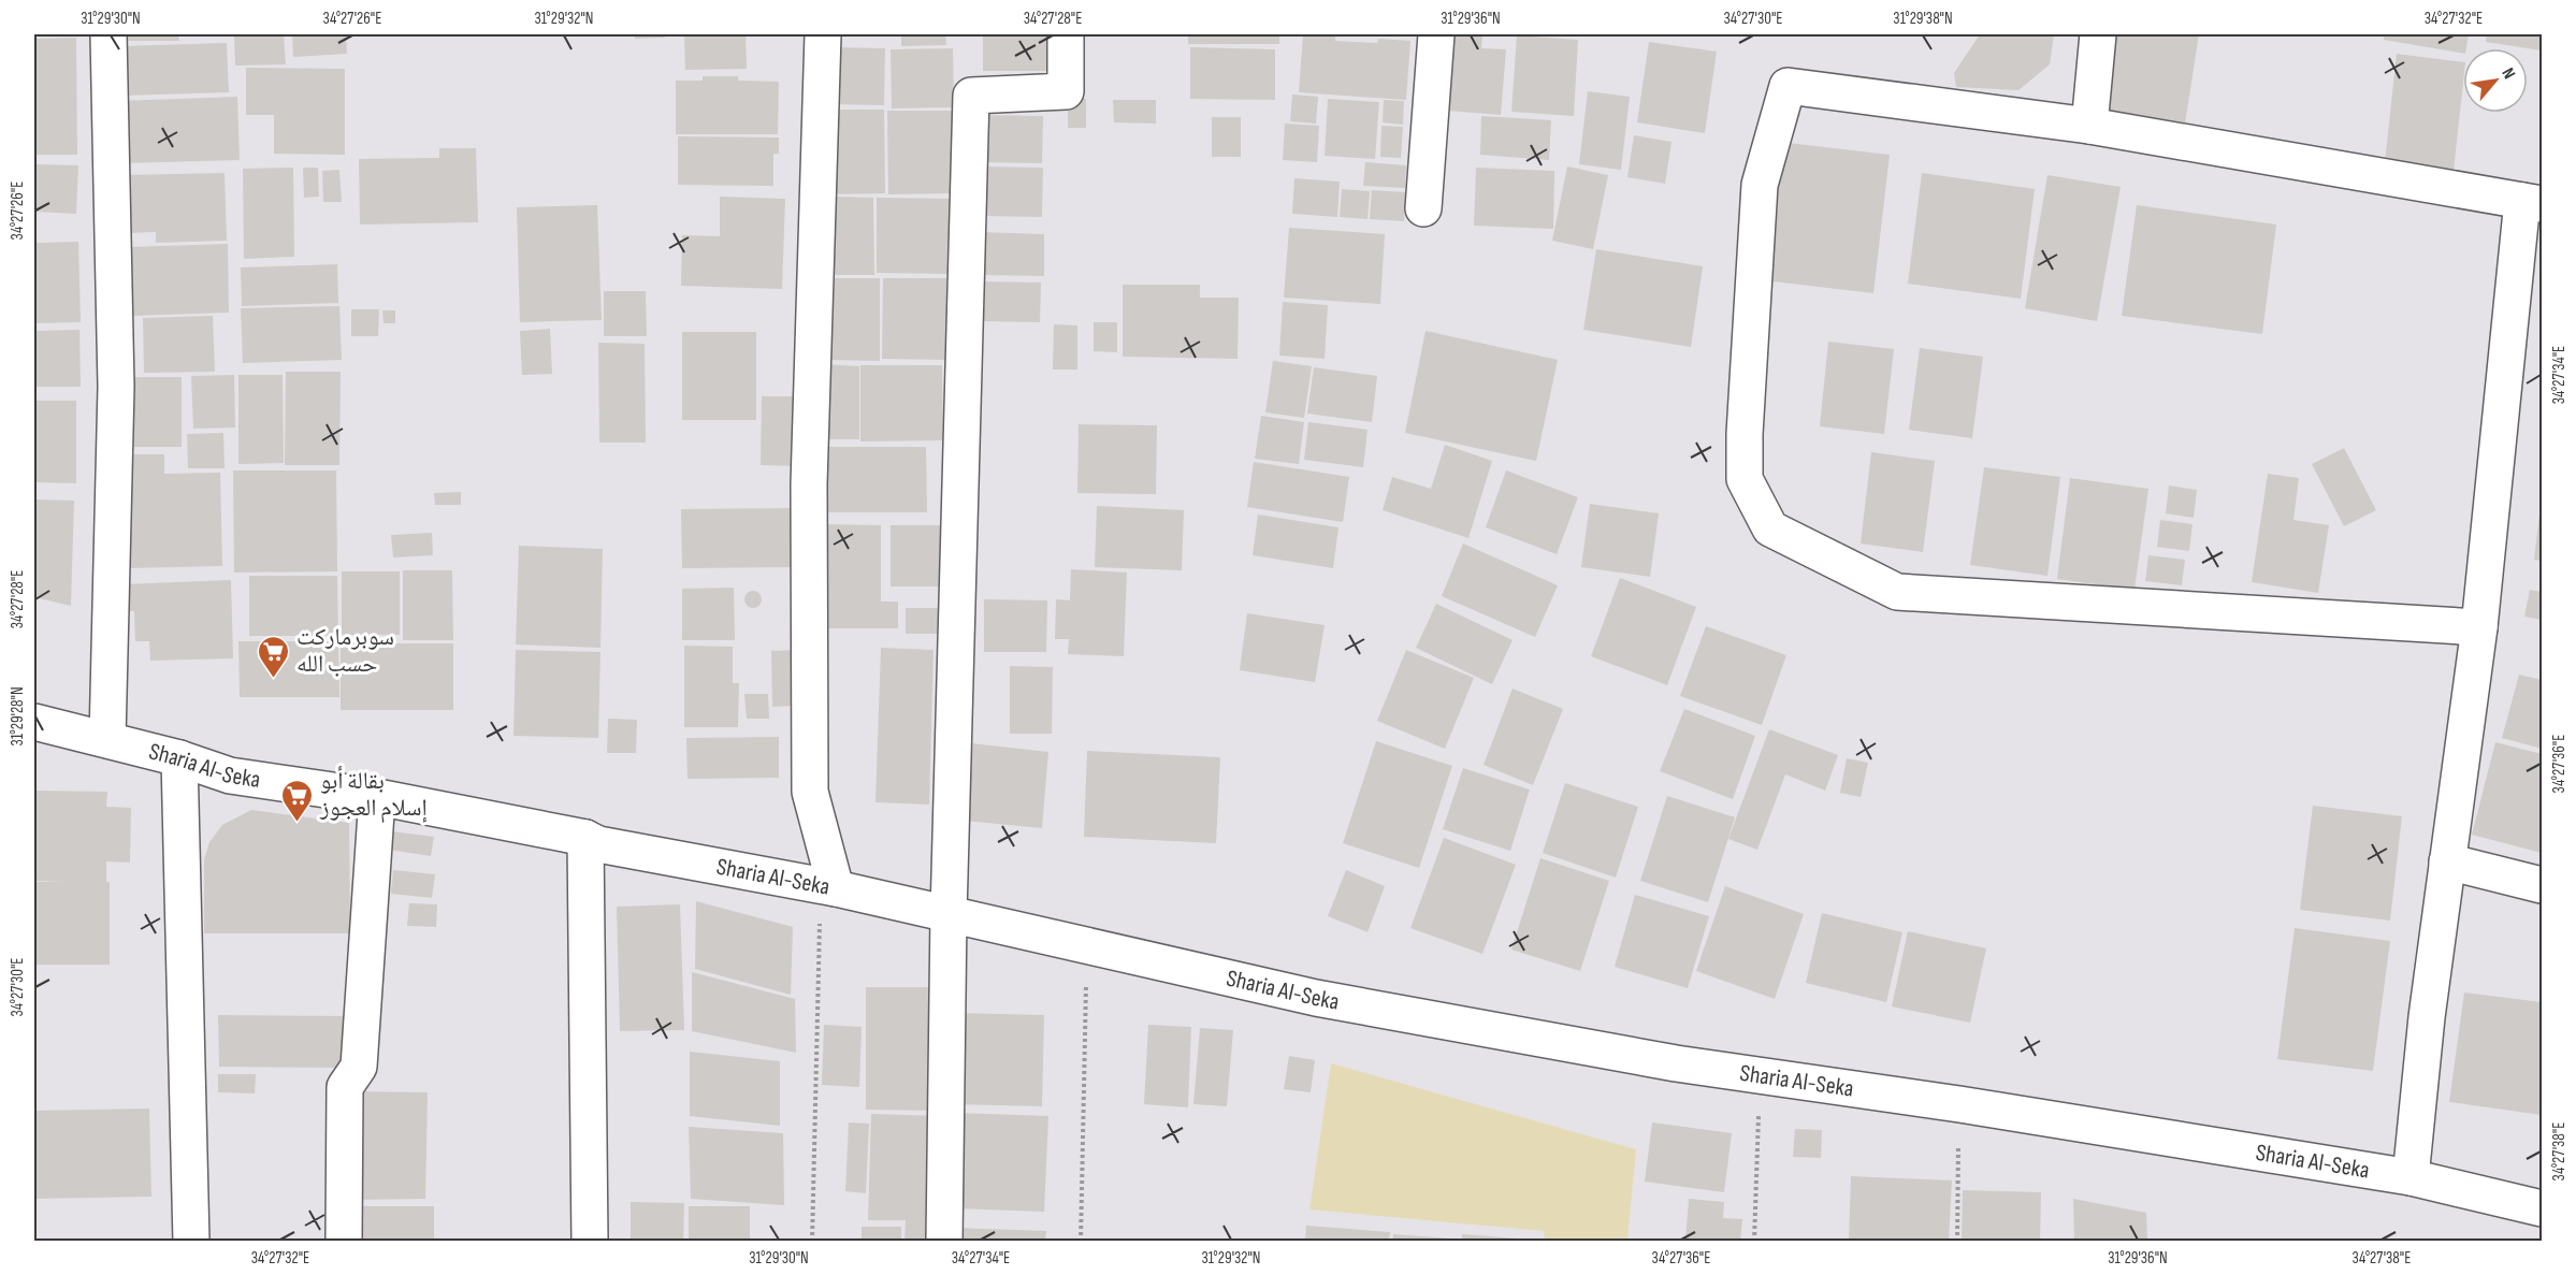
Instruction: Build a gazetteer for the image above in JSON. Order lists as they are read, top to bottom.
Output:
{
  "streets": {
    "street": ["Sharia Al-Seka"]
  },
  "places": {
    "supermarket": ["سوبرماركت حسب الله", "بقالة أبو إسلام العجوز"]
  },
  "north": "top right",
  "coordinates": [
    "31°29'30\"N",
    "34°27'26\"E",
    "31°29'32\"N",
    "34°27'28\"E",
    "31°29'36\"N",
    "34°27'30\"E",
    "31°29'38\"N",
    "34°27'32\"E",
    "34°27'34\"E",
    "31°29'28\"N",
    "34°27'36\"E",
    "34°27'38\"E"
  ]
}
